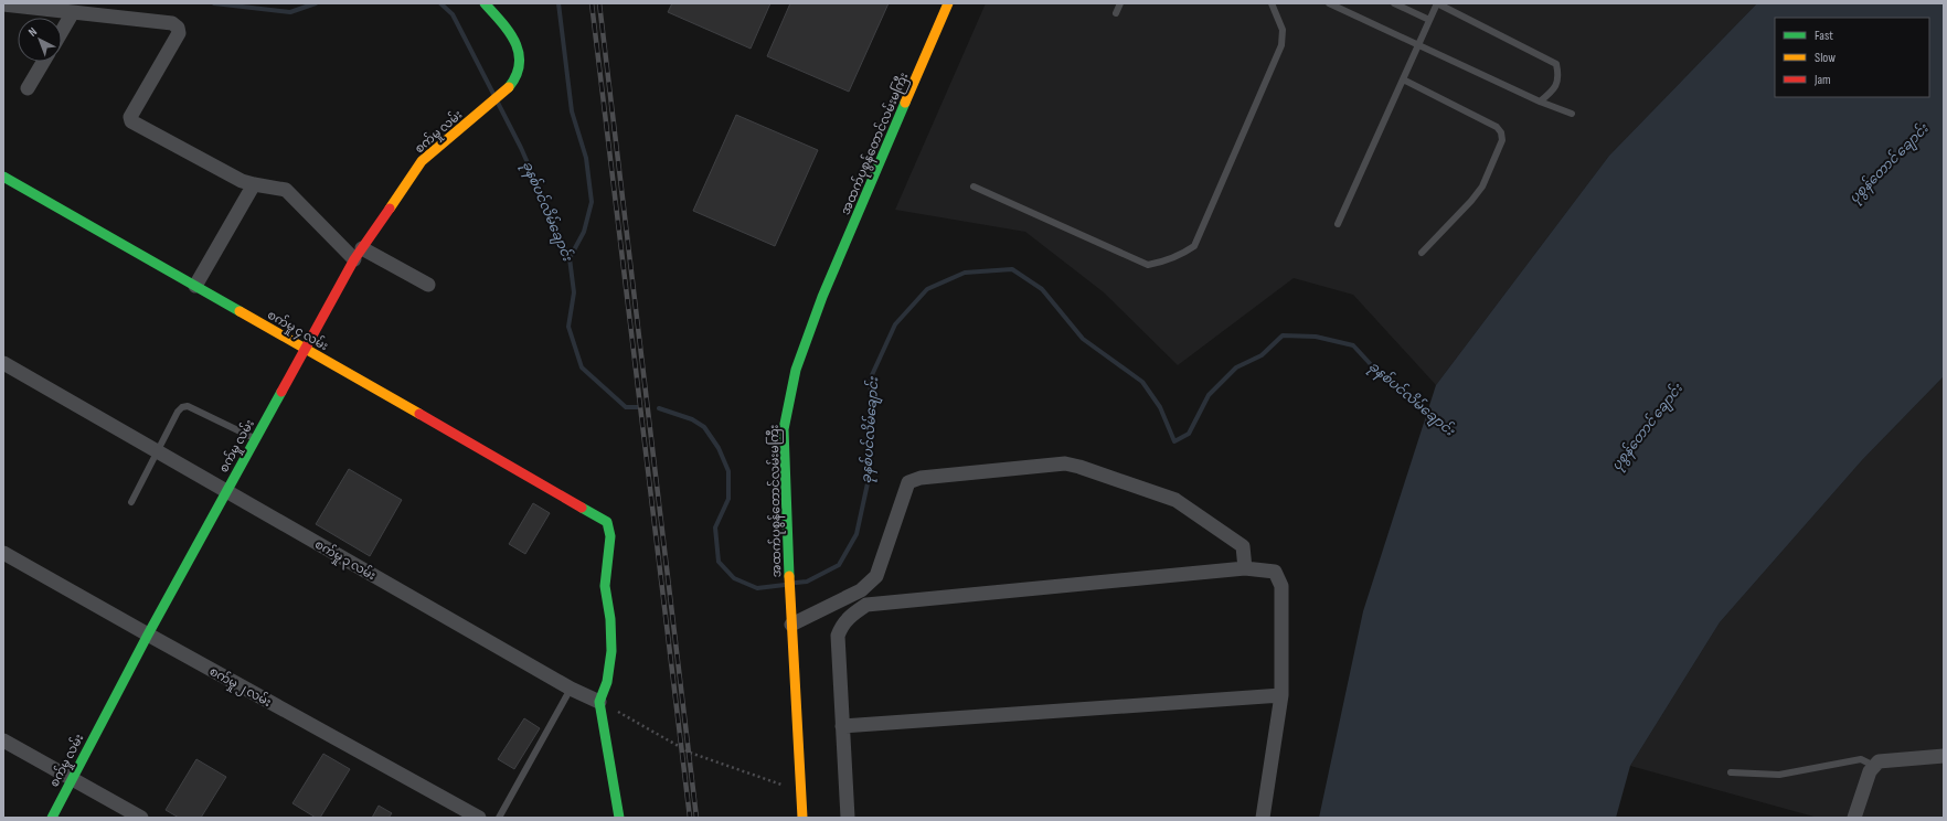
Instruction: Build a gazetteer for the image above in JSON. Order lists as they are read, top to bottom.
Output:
{
  "streets": {
    "street": [
      "စက်မှု လမ်း",
      "အထက်ပုစွန်တောင်လမ်းမကြီး",
      "စက်မှု ၄ လမ်း",
      "စက်မှု ၃ လမ်း",
      "စက်မှု ၂ လမ်း"
    ]
  },
  "crossings": [
    ["စက်မှု လမ်း", "စက်မှု ၄ လမ်း"],
    ["စက်မှု လမ်း", "စက်မှု ၃ လမ်း"],
    ["စက်မှု လမ်း", "စက်မှု ၂ လမ်း"],
    ["စက်မှု ၄ လမ်း", "စက်မှု ၃ လမ်း"]
  ],
  "water": ["ပုစွန်တောင် ချောင်း", "ခုနစ်ပင်လိမ်ချောင်း"],
  "legend": ["Fast", "Slow", "Jam"],
  "north": "top left"
}
